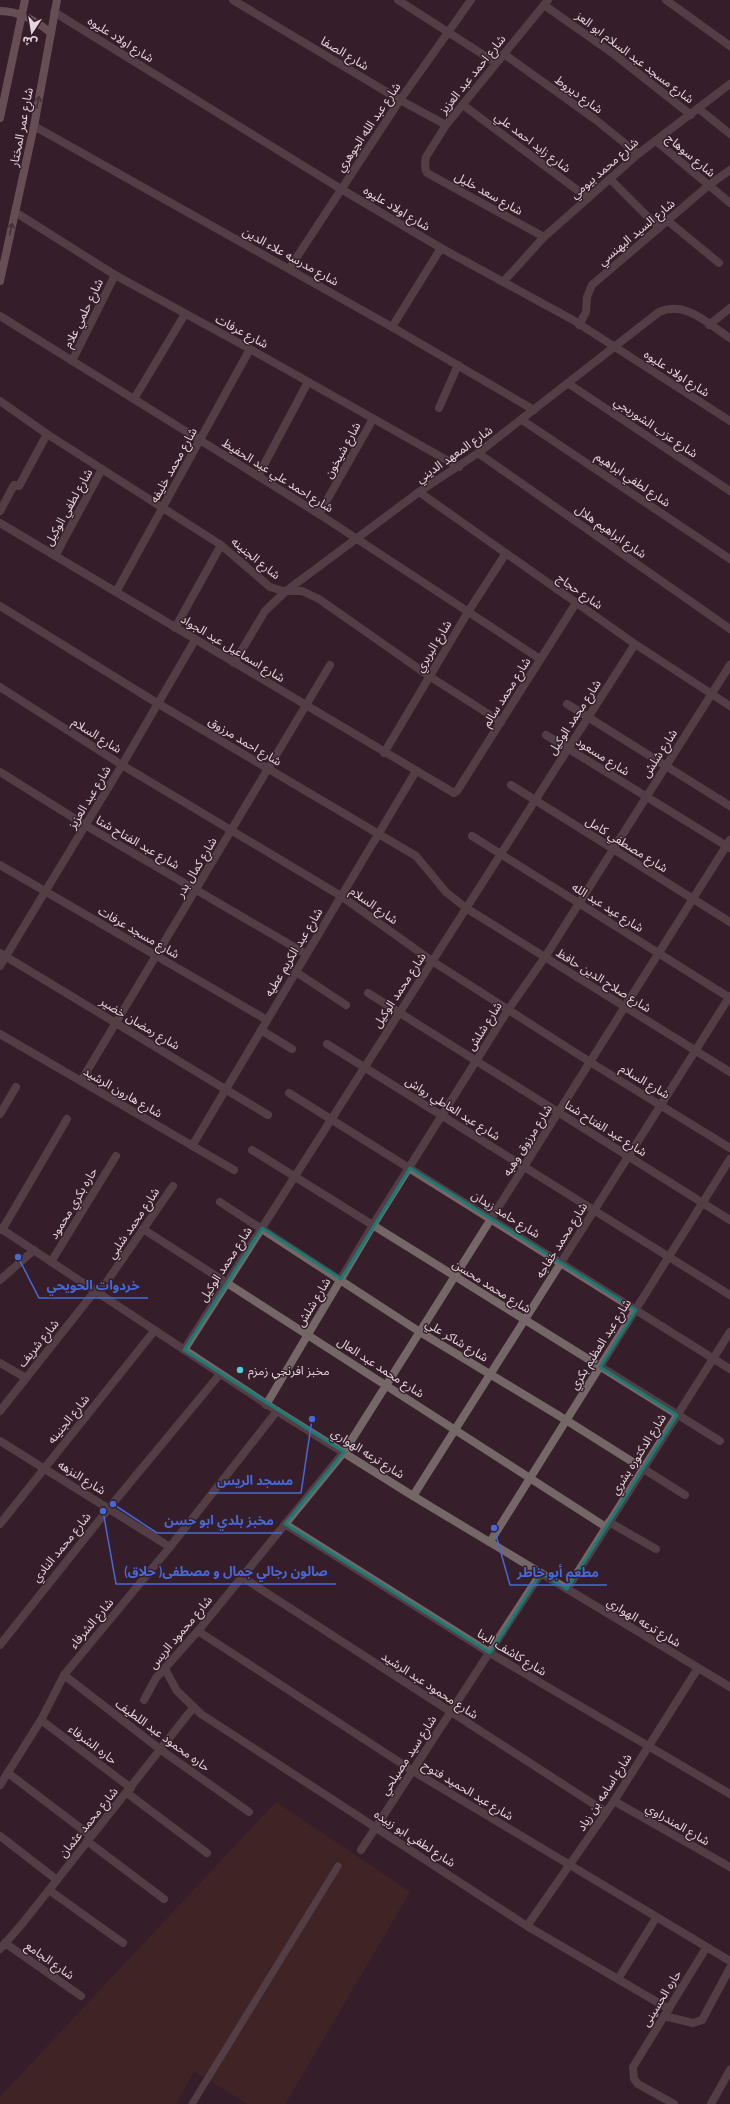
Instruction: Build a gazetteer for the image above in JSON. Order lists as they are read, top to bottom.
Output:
{
  "streets": {
    "main road": ["شارع عمر المختار"],
    "street": [
      "شارع اولاد عليوه",
      "شارع الصفا",
      "شارع مسجد عبد السلام ابو العز",
      "شارع احمد عبد العزيز",
      "شارع ديروط",
      "شارع عبد الله الجوهري",
      "شارع زايد احمد علي",
      "شارع سوهاج",
      "شارع محمد بيومي",
      "شارع سعد خليل",
      "شارع السيد البهنسي",
      "شارع مدرسه علاء الدين",
      "شارع حلمي علام",
      "شارع عرفات",
      "شارع عزب الشوربجي",
      "شارع شيخون",
      "شارع المعهد الديني",
      "شارع محمد خليفه",
      "شارع احمد علي عبد الحفيظ",
      "شارع لطفي ابراهيم",
      "شارع لطفي الوكيل",
      "شارع ابراهيم هلال",
      "شارع الجنينه",
      "شارع حجاج",
      "شارع البربري",
      "شارع اسماعيل عبد الجواد",
      "شارع محمد سالم",
      "شارع محمد الوكيل",
      "شارع السلام",
      "شارع احمد مرزوق",
      "شارع شلش",
      "شارع مسعود",
      "شارع عبد العزيز",
      "شارع عبد الفتاح شتا",
      "شارع مصطفي كامل",
      "شارع كمال بدر",
      "شارع عيد عبد الله",
      "شارع مسجد عرفات",
      "شارع عبد الكريم عطيه",
      "شارع صلاح الدين حافظ",
      "شارع رمضان خضير",
      "شارع هارون الرشيد",
      "شارع عبد العاطي رواش",
      "شارع مرزوق وهبه",
      "حاره بكري محمود",
      "شارع حامد زيدان",
      "شارع محمد شلبي",
      "شارع محمد خفاجه",
      "شارع محمد محسن",
      "شارع شاكر علي",
      "شارع شريف",
      "شارع عبد العظيم بكري",
      "شارع محمد عبد العال",
      "شارع ترعه الهواري",
      "شارع الدكتوره بشري",
      "شارع النزهه",
      "شارع محمد النادي",
      "شارع الشرفاء",
      "شارع محمود الريس",
      "شارع كاشف البنا",
      "شارع محمود عبد الرشيد",
      "حاره محمود عبد اللطيف",
      "حاره الشرفاء",
      "شارع سيد مصيلحي",
      "شارع عبد الحميد فتوح",
      "شارع اسامه بن زياد",
      "شارع محمد عثمان",
      "شارع المندراوي",
      "شارع لطفي ابو زبيده",
      "شارع الجامع",
      "حاره الحسينى"
    ]
  },
  "crossings": [
    ["شارع اولاد عليوه", "شارع عمر المختار"],
    ["شارع اولاد عليوه", "شارع عبد الله الجوهري"],
    ["شارع اولاد عليوه", "شارع محمد بيومي"],
    ["شارع اولاد عليوه", "شارع السيد البهنسي"],
    ["شارع اولاد عليوه", "شارع المعهد الديني"],
    ["شارع الصفا", "شارع احمد عبد العزيز"],
    ["شارع الصفا", "شارع عبد الله الجوهري"],
    ["شارع مسجد عبد السلام ابو العز", "شارع احمد عبد العزيز"],
    ["شارع مسجد عبد السلام ابو العز", "شارع محمد بيومي"],
    ["شارع احمد عبد العزيز", "شارع ديروط"],
    ["شارع احمد عبد العزيز", "شارع زايد احمد علي"],
    ["شارع احمد عبد العزيز", "شارع سعد خليل"],
    ["شارع ديروط", "شارع محمد بيومي"],
    ["شارع عمر المختار", "شارع مدرسه علاء الدين"],
    ["شارع عمر المختار", "شارع عرفات"],
    ["شارع عبد الله الجوهري", "شارع مدرسه علاء الدين"],
    ["شارع زايد احمد علي", "شارع محمد بيومي"],
    ["شارع سوهاج", "شارع محمد بيومي"],
    ["شارع سوهاج", "شارع السيد البهنسي"],
    ["شارع محمد بيومي", "شارع سعد خليل"],
    ["شارع مدرسه علاء الدين", "شارع المعهد الديني"],
    ["شارع حلمي علام", "شارع عرفات"],
    ["شارع حلمي علام", "شارع احمد علي عبد الحفيظ"],
    ["شارع عرفات", "شارع شيخون"],
    ["شارع عرفات", "شارع المعهد الديني"],
    ["شارع عرفات", "شارع محمد خليفه"],
    ["شارع عزب الشوربجي", "شارع المعهد الديني"],
    ["شارع شيخون", "شارع احمد علي عبد الحفيظ"],
    ["شارع المعهد الديني", "شارع احمد علي عبد الحفيظ"],
    ["شارع المعهد الديني", "شارع لطفي ابراهيم"],
    ["شارع المعهد الديني", "شارع ابراهيم هلال"],
    ["شارع المعهد الديني", "شارع الجنينه"],
    ["شارع المعهد الديني", "شارع حجاج"],
    ["شارع المعهد الديني", "شارع اسماعيل عبد الجواد"],
    ["شارع محمد خليفه", "شارع احمد علي عبد الحفيظ"],
    ["شارع محمد خليفه", "شارع الجنينه"],
    ["شارع محمد خليفه", "شارع اسماعيل عبد الجواد"],
    ["شارع احمد علي عبد الحفيظ", "شارع البربري"],
    ["شارع احمد علي عبد الحفيظ", "شارع محمد سالم"],
    ["شارع لطفي الوكيل", "شارع الجنينه"],
    ["شارع لطفي الوكيل", "شارع اسماعيل عبد الجواد"],
    ["شارع الجنينه", "شارع البربري"],
    ["شارع الجنينه", "شارع محمد سالم"],
    ["شارع الجنينه", "شارع ترعه الهواري"],
    ["شارع الجنينه", "شارع النزهه"],
    ["شارع حجاج", "شارع البربري"],
    ["شارع حجاج", "شارع محمد سالم"],
    ["شارع حجاج", "شارع محمد الوكيل"],
    ["شارع حجاج", "شارع شلش"],
    ["شارع البربري", "شارع اسماعيل عبد الجواد"],
    ["شارع اسماعيل عبد الجواد", "شارع محمد سالم"],
    ["شارع اسماعيل عبد الجواد", "شارع عبد العزيز"],
    ["شارع اسماعيل عبد الجواد", "شارع كمال بدر"],
    ["شارع اسماعيل عبد الجواد", "شارع عبد الكريم عطيه"],
    ["شارع محمد الوكيل", "شارع السلام"],
    ["شارع محمد الوكيل", "شارع احمد مرزوق"],
    ["شارع محمد الوكيل", "شارع مسعود"],
    ["شارع محمد الوكيل", "شارع عبد الفتاح شتا"],
    ["شارع محمد الوكيل", "شارع مصطفي كامل"],
    ["شارع محمد الوكيل", "شارع عيد عبد الله"],
    ["شارع محمد الوكيل", "شارع صلاح الدين حافظ"],
    ["شارع محمد الوكيل", "شارع عبد العاطي رواش"],
    ["شارع محمد الوكيل", "شارع حامد زيدان"],
    ["شارع محمد الوكيل", "شارع محمد محسن"],
    ["شارع محمد الوكيل", "شارع شاكر علي"],
    ["شارع محمد الوكيل", "شارع محمد عبد العال"],
    ["شارع محمد الوكيل", "شارع ترعه الهواري"],
    ["شارع السلام", "شارع شلش"],
    ["شارع السلام", "شارع عبد العزيز"],
    ["شارع السلام", "شارع كمال بدر"],
    ["شارع السلام", "شارع عبد الكريم عطيه"],
    ["شارع السلام", "شارع مرزوق وهبه"],
    ["شارع السلام", "شارع محمد خفاجه"],
    ["شارع احمد مرزوق", "شارع عبد العزيز"],
    ["شارع احمد مرزوق", "شارع كمال بدر"],
    ["شارع احمد مرزوق", "شارع عبد الكريم عطيه"],
    ["شارع احمد مرزوق", "شارع صلاح الدين حافظ"],
    ["شارع شلش", "شارع مسعود"],
    ["شارع شلش", "شارع عبد الفتاح شتا"],
    ["شارع شلش", "شارع مصطفي كامل"],
    ["شارع شلش", "شارع عيد عبد الله"],
    ["شارع شلش", "شارع صلاح الدين حافظ"],
    ["شارع شلش", "شارع عبد العاطي رواش"],
    ["شارع شلش", "شارع حامد زيدان"],
    ["شارع شلش", "شارع محمد محسن"],
    ["شارع شلش", "شارع شاكر علي"],
    ["شارع شلش", "شارع محمد عبد العال"],
    ["شارع شلش", "شارع ترعه الهواري"],
    ["شارع مسعود", "شارع مرزوق وهبه"],
    ["شارع عبد العزيز", "شارع عبد الفتاح شتا"],
    ["شارع عبد العزيز", "شارع مسجد عرفات"],
    ["شارع عبد العزيز", "شارع رمضان خضير"],
    ["شارع عبد الفتاح شتا", "شارع كمال بدر"],
    ["شارع عبد الفتاح شتا", "شارع عبد الكريم عطيه"],
    ["شارع عبد الفتاح شتا", "شارع مرزوق وهبه"],
    ["شارع عبد الفتاح شتا", "شارع محمد خفاجه"],
    ["شارع عبد الفتاح شتا", "شارع عبد العظيم بكري"],
    ["شارع مصطفي كامل", "شارع مرزوق وهبه"],
    ["شارع كمال بدر", "شارع مسجد عرفات"],
    ["شارع كمال بدر", "شارع رمضان خضير"],
    ["شارع كمال بدر", "شارع هارون الرشيد"],
    ["شارع عيد عبد الله", "شارع مرزوق وهبه"],
    ["شارع عيد عبد الله", "شارع محمد خفاجه"],
    ["شارع مسجد عرفات", "شارع عبد الكريم عطيه"],
    ["شارع عبد الكريم عطيه", "شارع رمضان خضير"],
    ["شارع عبد الكريم عطيه", "شارع هارون الرشيد"],
    ["شارع صلاح الدين حافظ", "شارع مرزوق وهبه"],
    ["شارع صلاح الدين حافظ", "شارع محمد خفاجه"],
    ["شارع عبد العاطي رواش", "شارع مرزوق وهبه"],
    ["شارع عبد العاطي رواش", "شارع محمد خفاجه"],
    ["شارع عبد العاطي رواش", "شارع عبد العظيم بكري"],
    ["شارع مرزوق وهبه", "شارع حامد زيدان"],
    ["شارع مرزوق وهبه", "شارع محمد محسن"],
    ["شارع مرزوق وهبه", "شارع شاكر علي"],
    ["شارع مرزوق وهبه", "شارع محمد عبد العال"],
    ["شارع مرزوق وهبه", "شارع ترعه الهواري"],
    ["شارع مرزوق وهبه", "شارع محمود الريس"],
    ["حاره بكري محمود", "شارع ترعه الهواري"],
    ["شارع حامد زيدان", "شارع محمد خفاجه"],
    ["شارع حامد زيدان", "شارع عبد العظيم بكري"],
    ["شارع حامد زيدان", "شارع الدكتوره بشري"],
    ["شارع محمد شلبي", "شارع شريف"],
    ["شارع محمد شلبي", "شارع محمد عبد العال"],
    ["شارع محمد شلبي", "شارع ترعه الهواري"],
    ["شارع محمد خفاجه", "شارع محمد محسن"],
    ["شارع محمد خفاجه", "شارع شاكر علي"],
    ["شارع محمد خفاجه", "شارع محمد عبد العال"],
    ["شارع محمد خفاجه", "شارع ترعه الهواري"],
    ["شارع محمد محسن", "شارع عبد العظيم بكري"],
    ["شارع محمد محسن", "شارع الدكتوره بشري"],
    ["شارع شاكر علي", "شارع عبد العظيم بكري"],
    ["شارع شاكر علي", "شارع الدكتوره بشري"],
    ["شارع شريف", "شارع ترعه الهواري"],
    ["شارع عبد العظيم بكري", "شارع محمد عبد العال"],
    ["شارع عبد العظيم بكري", "شارع ترعه الهواري"],
    ["شارع محمد عبد العال", "شارع الدكتوره بشري"],
    ["شارع ترعه الهواري", "شارع الدكتوره بشري"],
    ["شارع ترعه الهواري", "شارع محمد النادي"],
    ["شارع ترعه الهواري", "شارع الشرفاء"],
    ["شارع ترعه الهواري", "شارع محمود الريس"],
    ["شارع ترعه الهواري", "شارع سيد مصيلحي"],
    ["شارع ترعه الهواري", "شارع اسامه بن زياد"],
    ["شارع النزهه", "شارع محمد النادي"],
    ["شارع النزهه", "شارع الشرفاء"],
    ["شارع الشرفاء", "حاره محمود عبد اللطيف"],
    ["شارع الشرفاء", "حاره الشرفاء"],
    ["شارع محمود الريس", "شارع كاشف البنا"],
    ["شارع محمود الريس", "شارع محمود عبد الرشيد"],
    ["شارع محمود الريس", "شارع عبد الحميد فتوح"],
    ["شارع محمود الريس", "شارع لطفي ابو زبيده"],
    ["شارع كاشف البنا", "شارع سيد مصيلحي"],
    ["شارع كاشف البنا", "شارع اسامه بن زياد"],
    ["شارع محمود عبد الرشيد", "شارع سيد مصيلحي"],
    ["شارع محمود عبد الرشيد", "شارع اسامه بن زياد"],
    ["حاره محمود عبد اللطيف", "شارع محمد عثمان"],
    ["حاره الشرفاء", "شارع محمد عثمان"],
    ["شارع سيد مصيلحي", "شارع عبد الحميد فتوح"],
    ["شارع سيد مصيلحي", "شارع لطفي ابو زبيده"],
    ["شارع عبد الحميد فتوح", "شارع اسامه بن زياد"],
    ["شارع عبد الحميد فتوح", "حاره الحسينى"],
    ["شارع اسامه بن زياد", "شارع المندراوي"],
    ["شارع اسامه بن زياد", "شارع لطفي ابو زبيده"],
    ["شارع محمد عثمان", "شارع لطفي ابو زبيده"],
    ["شارع محمد عثمان", "شارع الجامع"],
    ["شارع لطفي ابو زبيده", "حاره الحسينى"]
  ],
  "places": [
    "خردوات الحويحي",
    "مخبز افرنجي زمزم",
    "مسجد الريس",
    "مخبز بلدي ابو حسن",
    "صالون رجالي جمال و مصطفى( حلاق)",
    "مطعم أبو خاطر"
  ],
  "north": "bottom"
}
